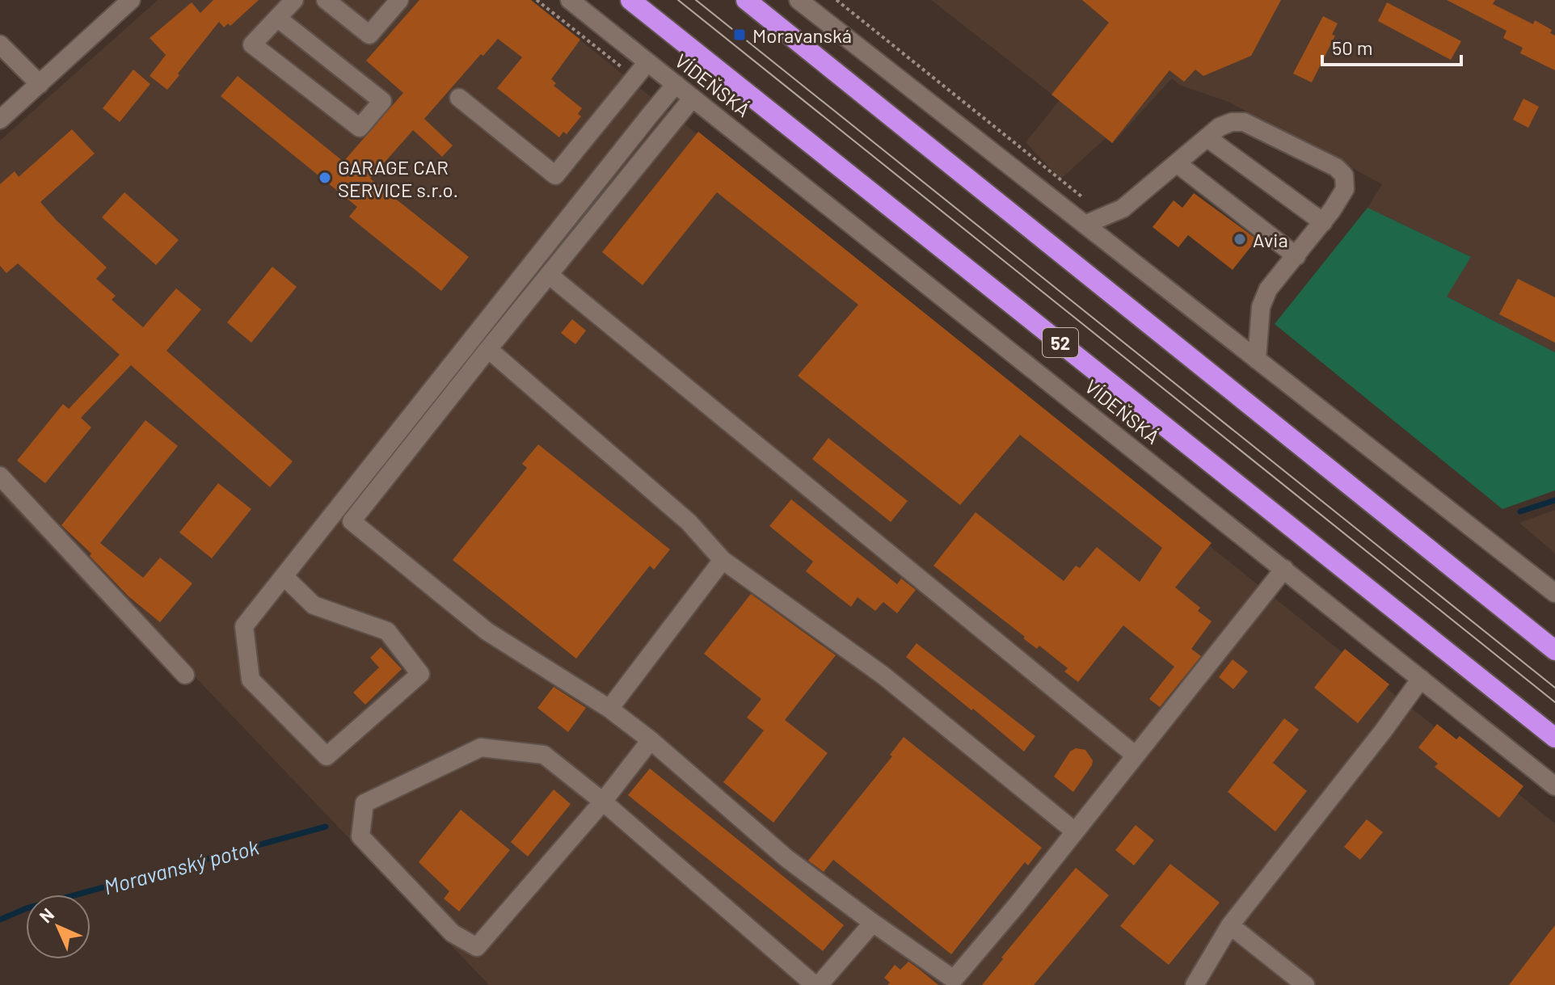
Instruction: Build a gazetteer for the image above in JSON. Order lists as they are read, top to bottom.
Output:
{
  "streets": {
    "highway": ["VÍDEŇSKÁ", "52"]
  },
  "water": ["Moravanský potok"],
  "places": {
    "transit": ["Moravanská"],
    "other": ["GARAGE CAR SERVICE s.r.o.", "Avia"]
  },
  "scale_bar": "50 m",
  "north": "top left"
}
